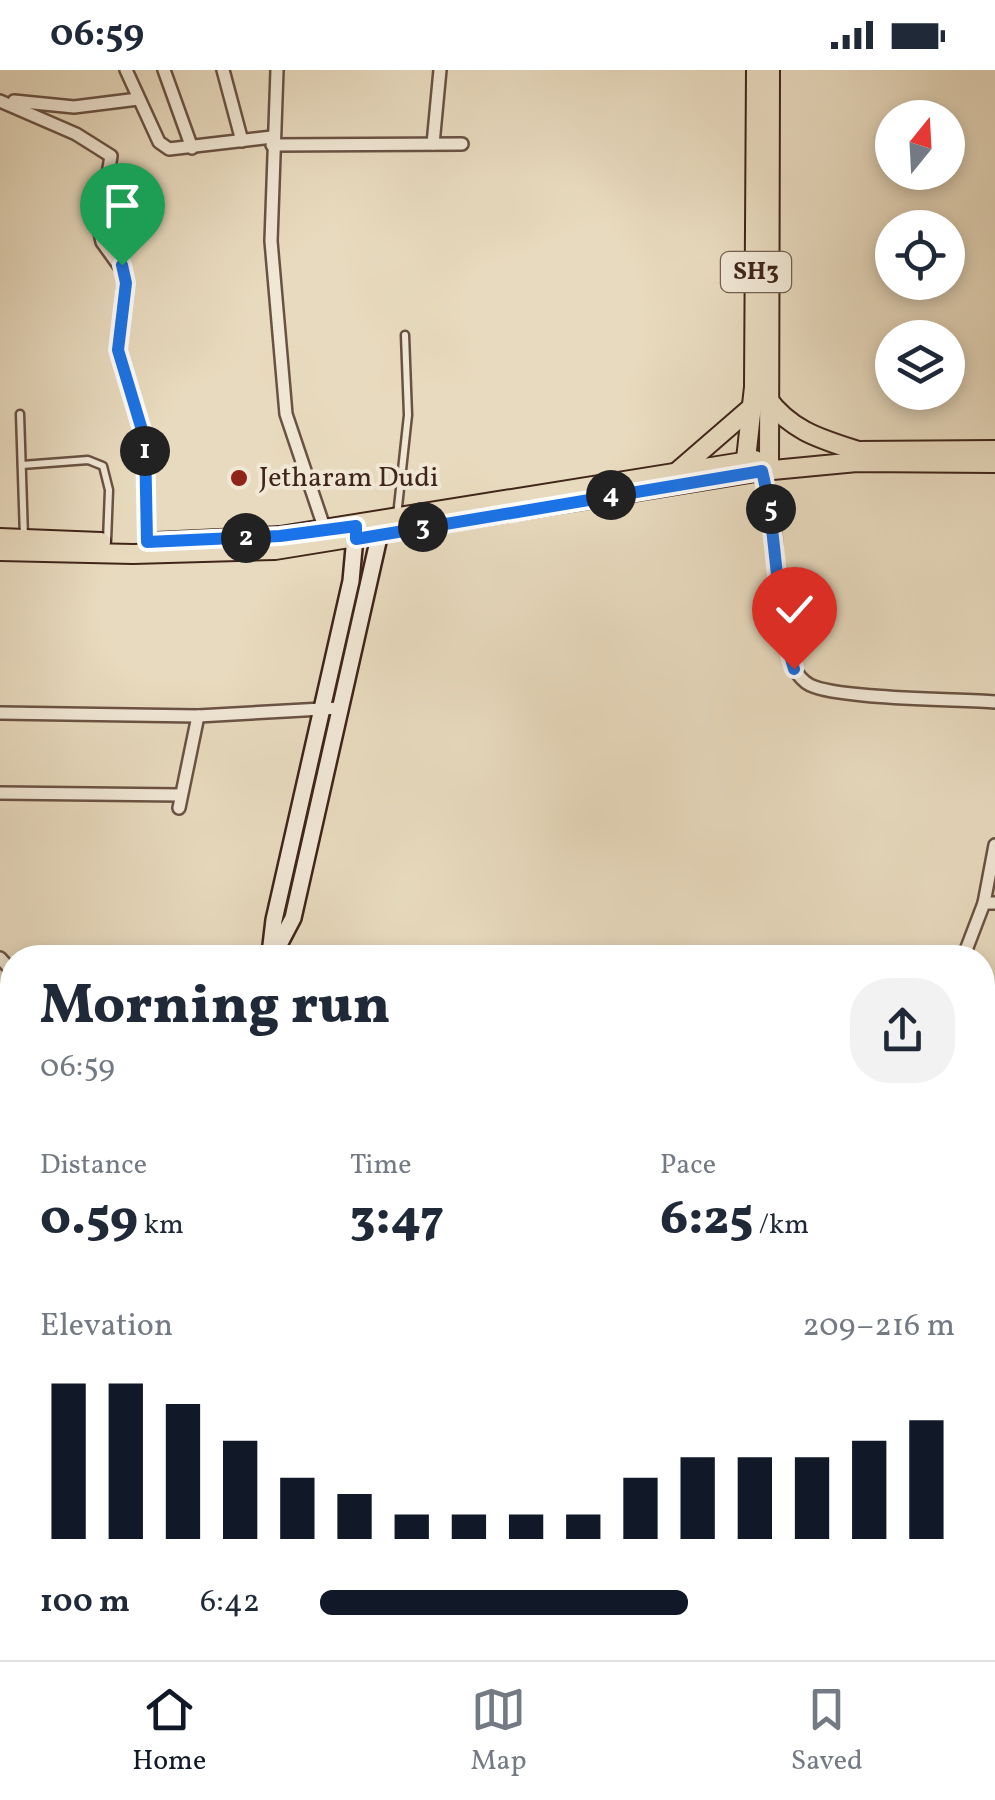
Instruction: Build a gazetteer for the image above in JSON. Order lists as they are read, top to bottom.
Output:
{
  "streets": {
    "main road": ["SH3"]
  },
  "places": ["Jetharam Dudi"],
  "north": "top",
  "page": {
    "status": "06:59",
    "pins": [
      "1",
      "4",
      "5",
      "3",
      "2"
    ],
    "heading": ["Morning run", "06:59"],
    "stats": [
      ["Distance", "0.59 km"],
      ["Time", "3:47"],
      ["Pace", "6:25 /km"]
    ],
    "chart": ["Elevation", "209–216 m"],
    "list": [
      {
        "name": "100 m",
        "note": "6:42"
      }
    ],
    "tabs": ["Home", "Map", "Saved"]
  }
}
